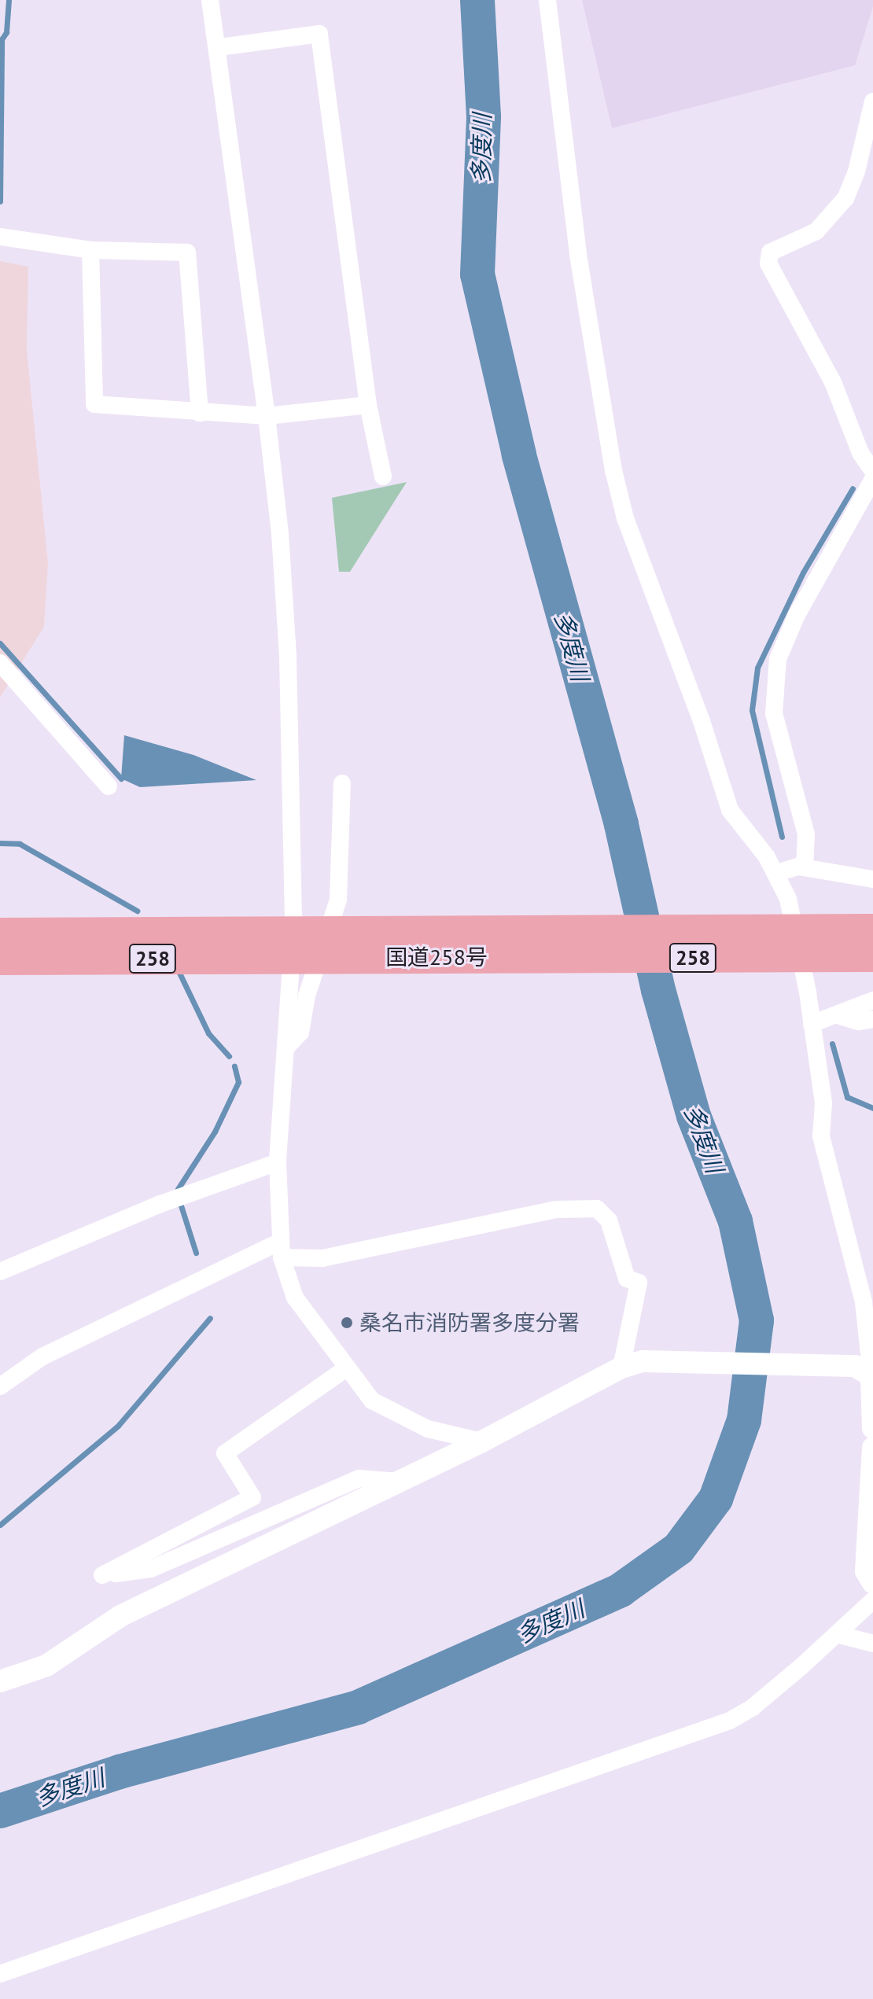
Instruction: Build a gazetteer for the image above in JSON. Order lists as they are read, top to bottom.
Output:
{
  "streets": {
    "highway": ["国道258号", "258"]
  },
  "water": ["多度川"],
  "places": ["桑名市消防署多度分署"]
}
